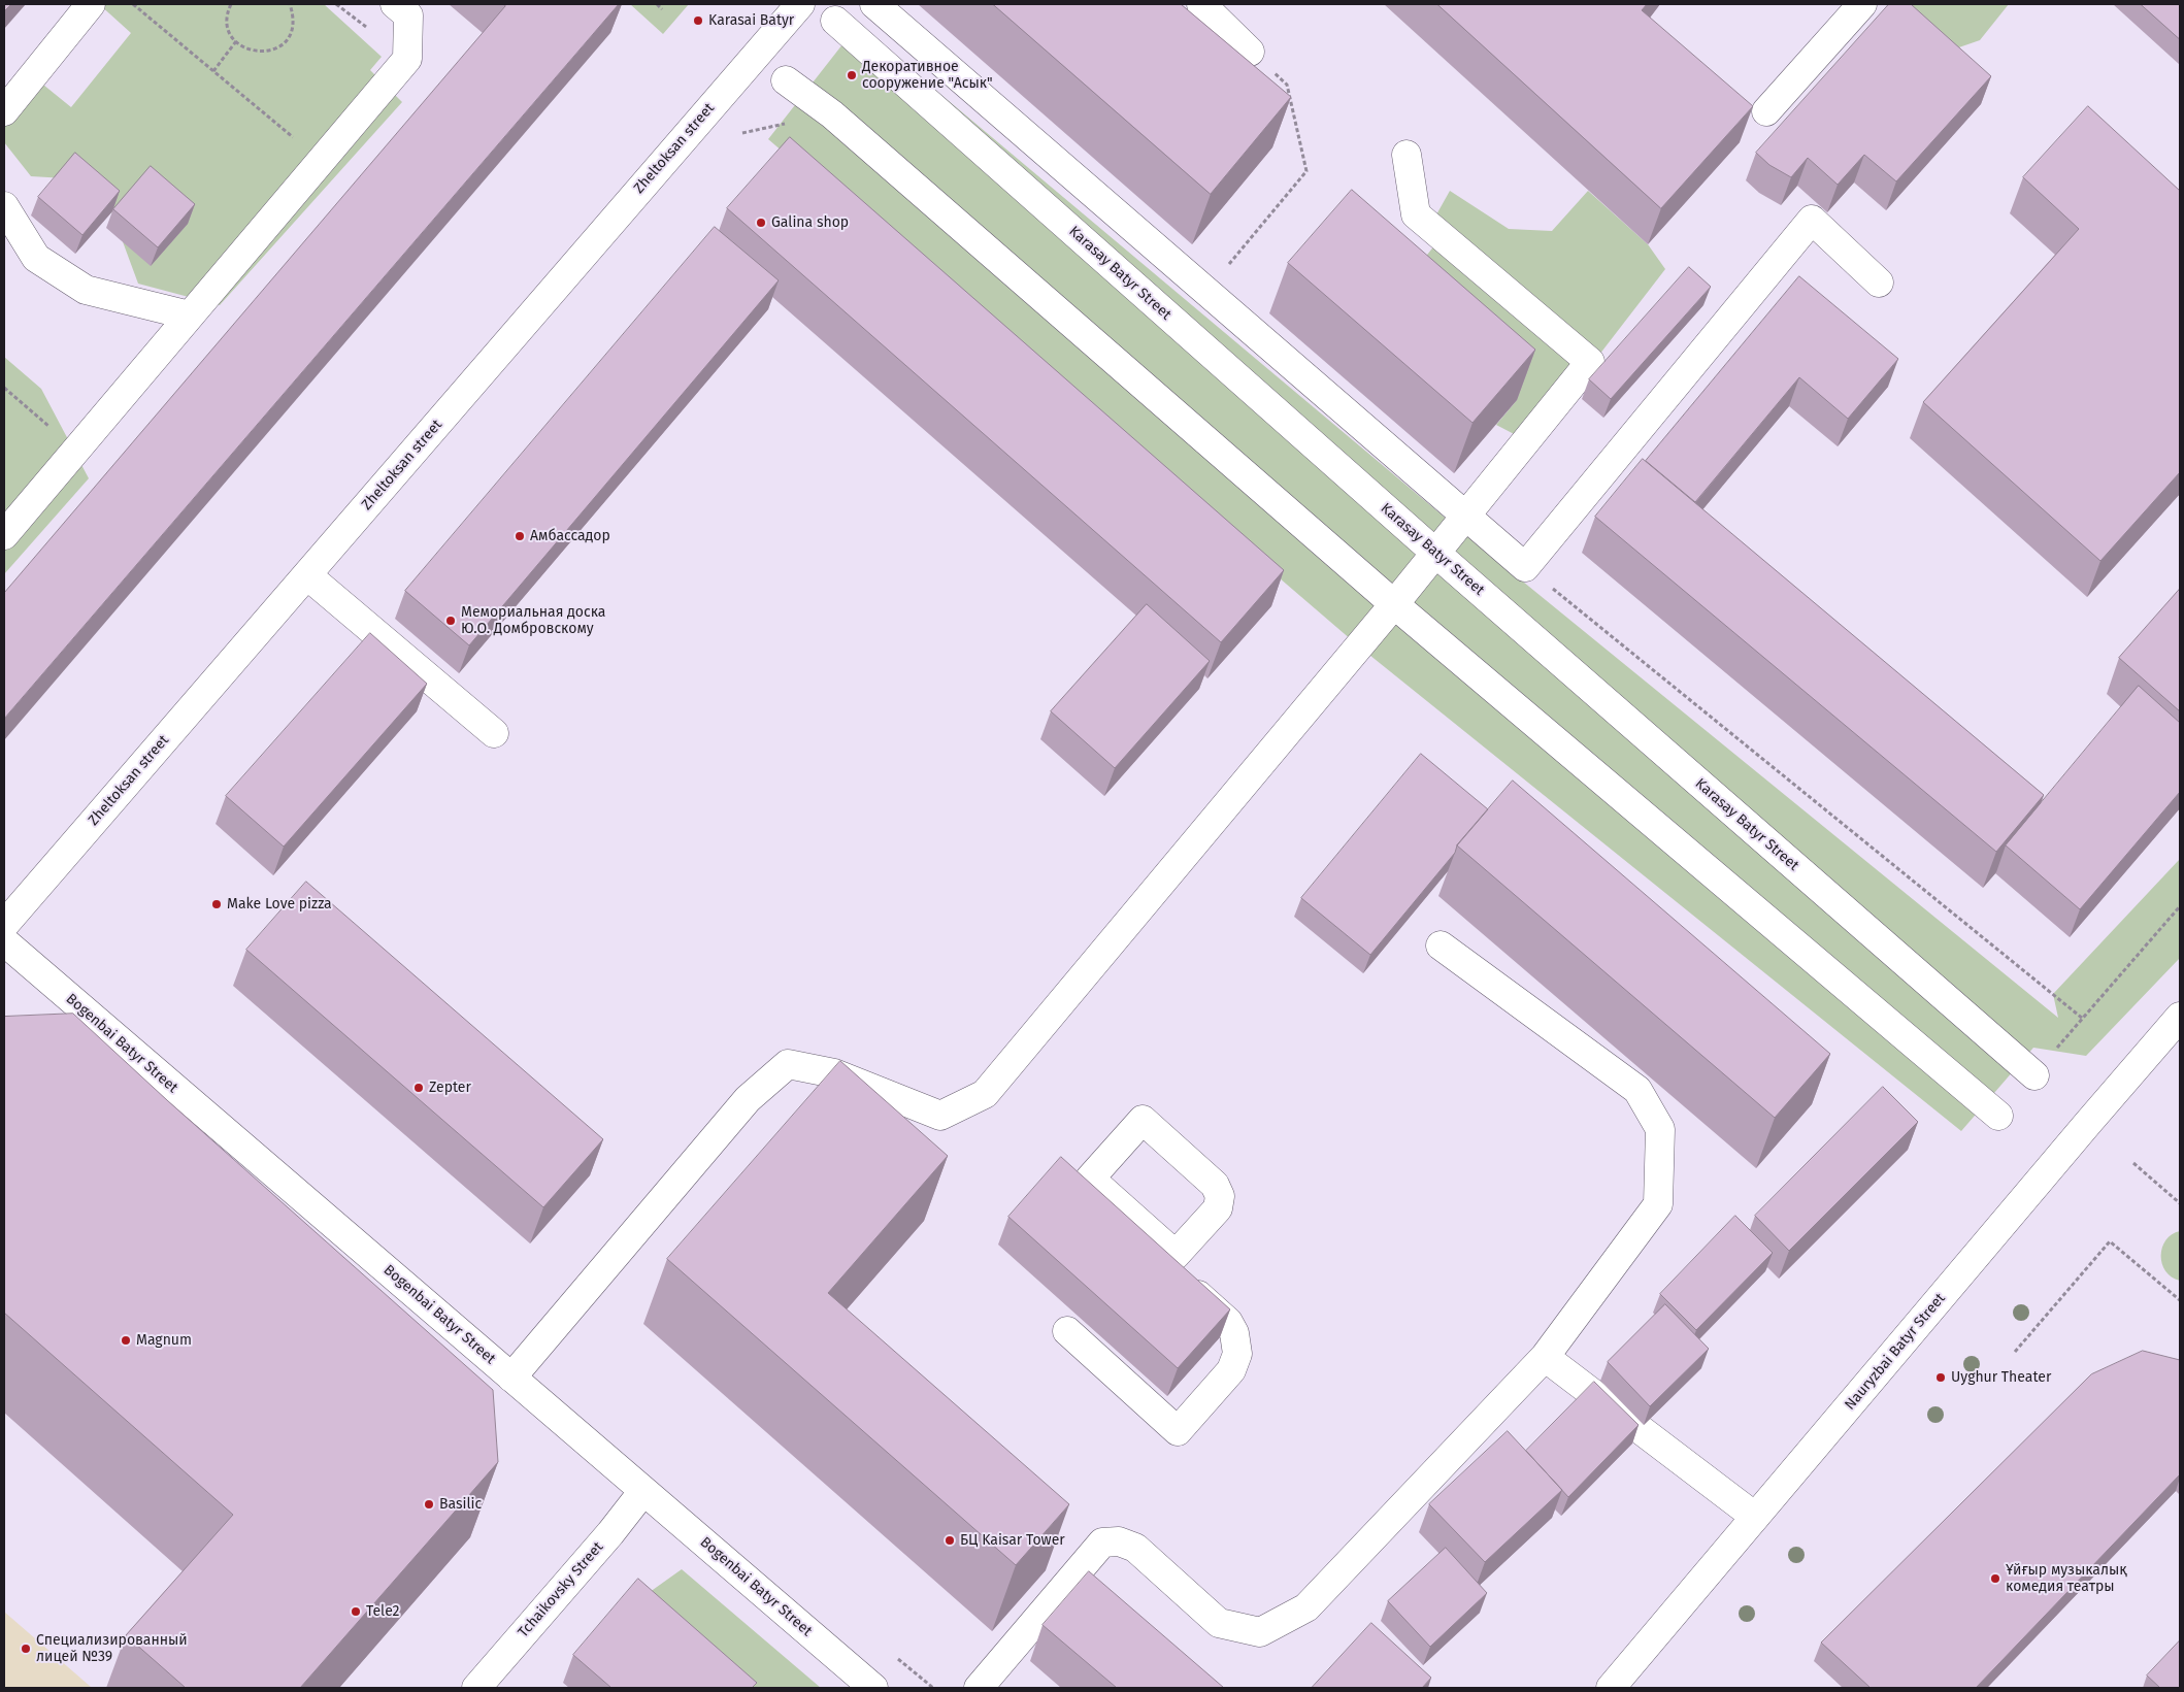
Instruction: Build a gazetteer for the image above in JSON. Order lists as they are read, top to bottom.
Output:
{
  "streets": {
    "street": [
      "Zheltoksan street",
      "Karasay Batyr Street",
      "Bogenbai Batyr Street",
      "Nauryzbai Batyr Street",
      "Tchaikovsky Street"
    ]
  },
  "crossings": [
    ["Bogenbai Batyr Street", "Tchaikovsky Street"]
  ],
  "places": [
    "Karasai Batyr",
    "Декоративное сооружение \"Асык\"",
    "Galina shop",
    "Амбассадор",
    "Мемориальная доска Ю.О. Домбровскому",
    "Make Love pizza",
    "Zepter",
    "Magnum",
    "Uyghur Theater",
    "Basilic",
    "БЦ Kaisar Tower",
    "Ұйғыр музыкалық комедия театры",
    "Tele2",
    "Специализированный лицей №39"
  ]
}
